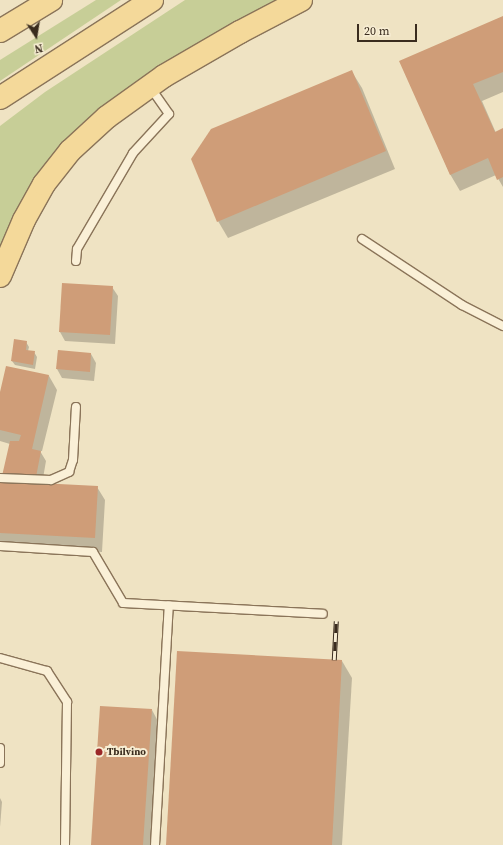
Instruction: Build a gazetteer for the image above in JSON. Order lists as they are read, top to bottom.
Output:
{
  "places": ["Tbilvino"],
  "scale_bar": "20 m",
  "north": "bottom"
}
